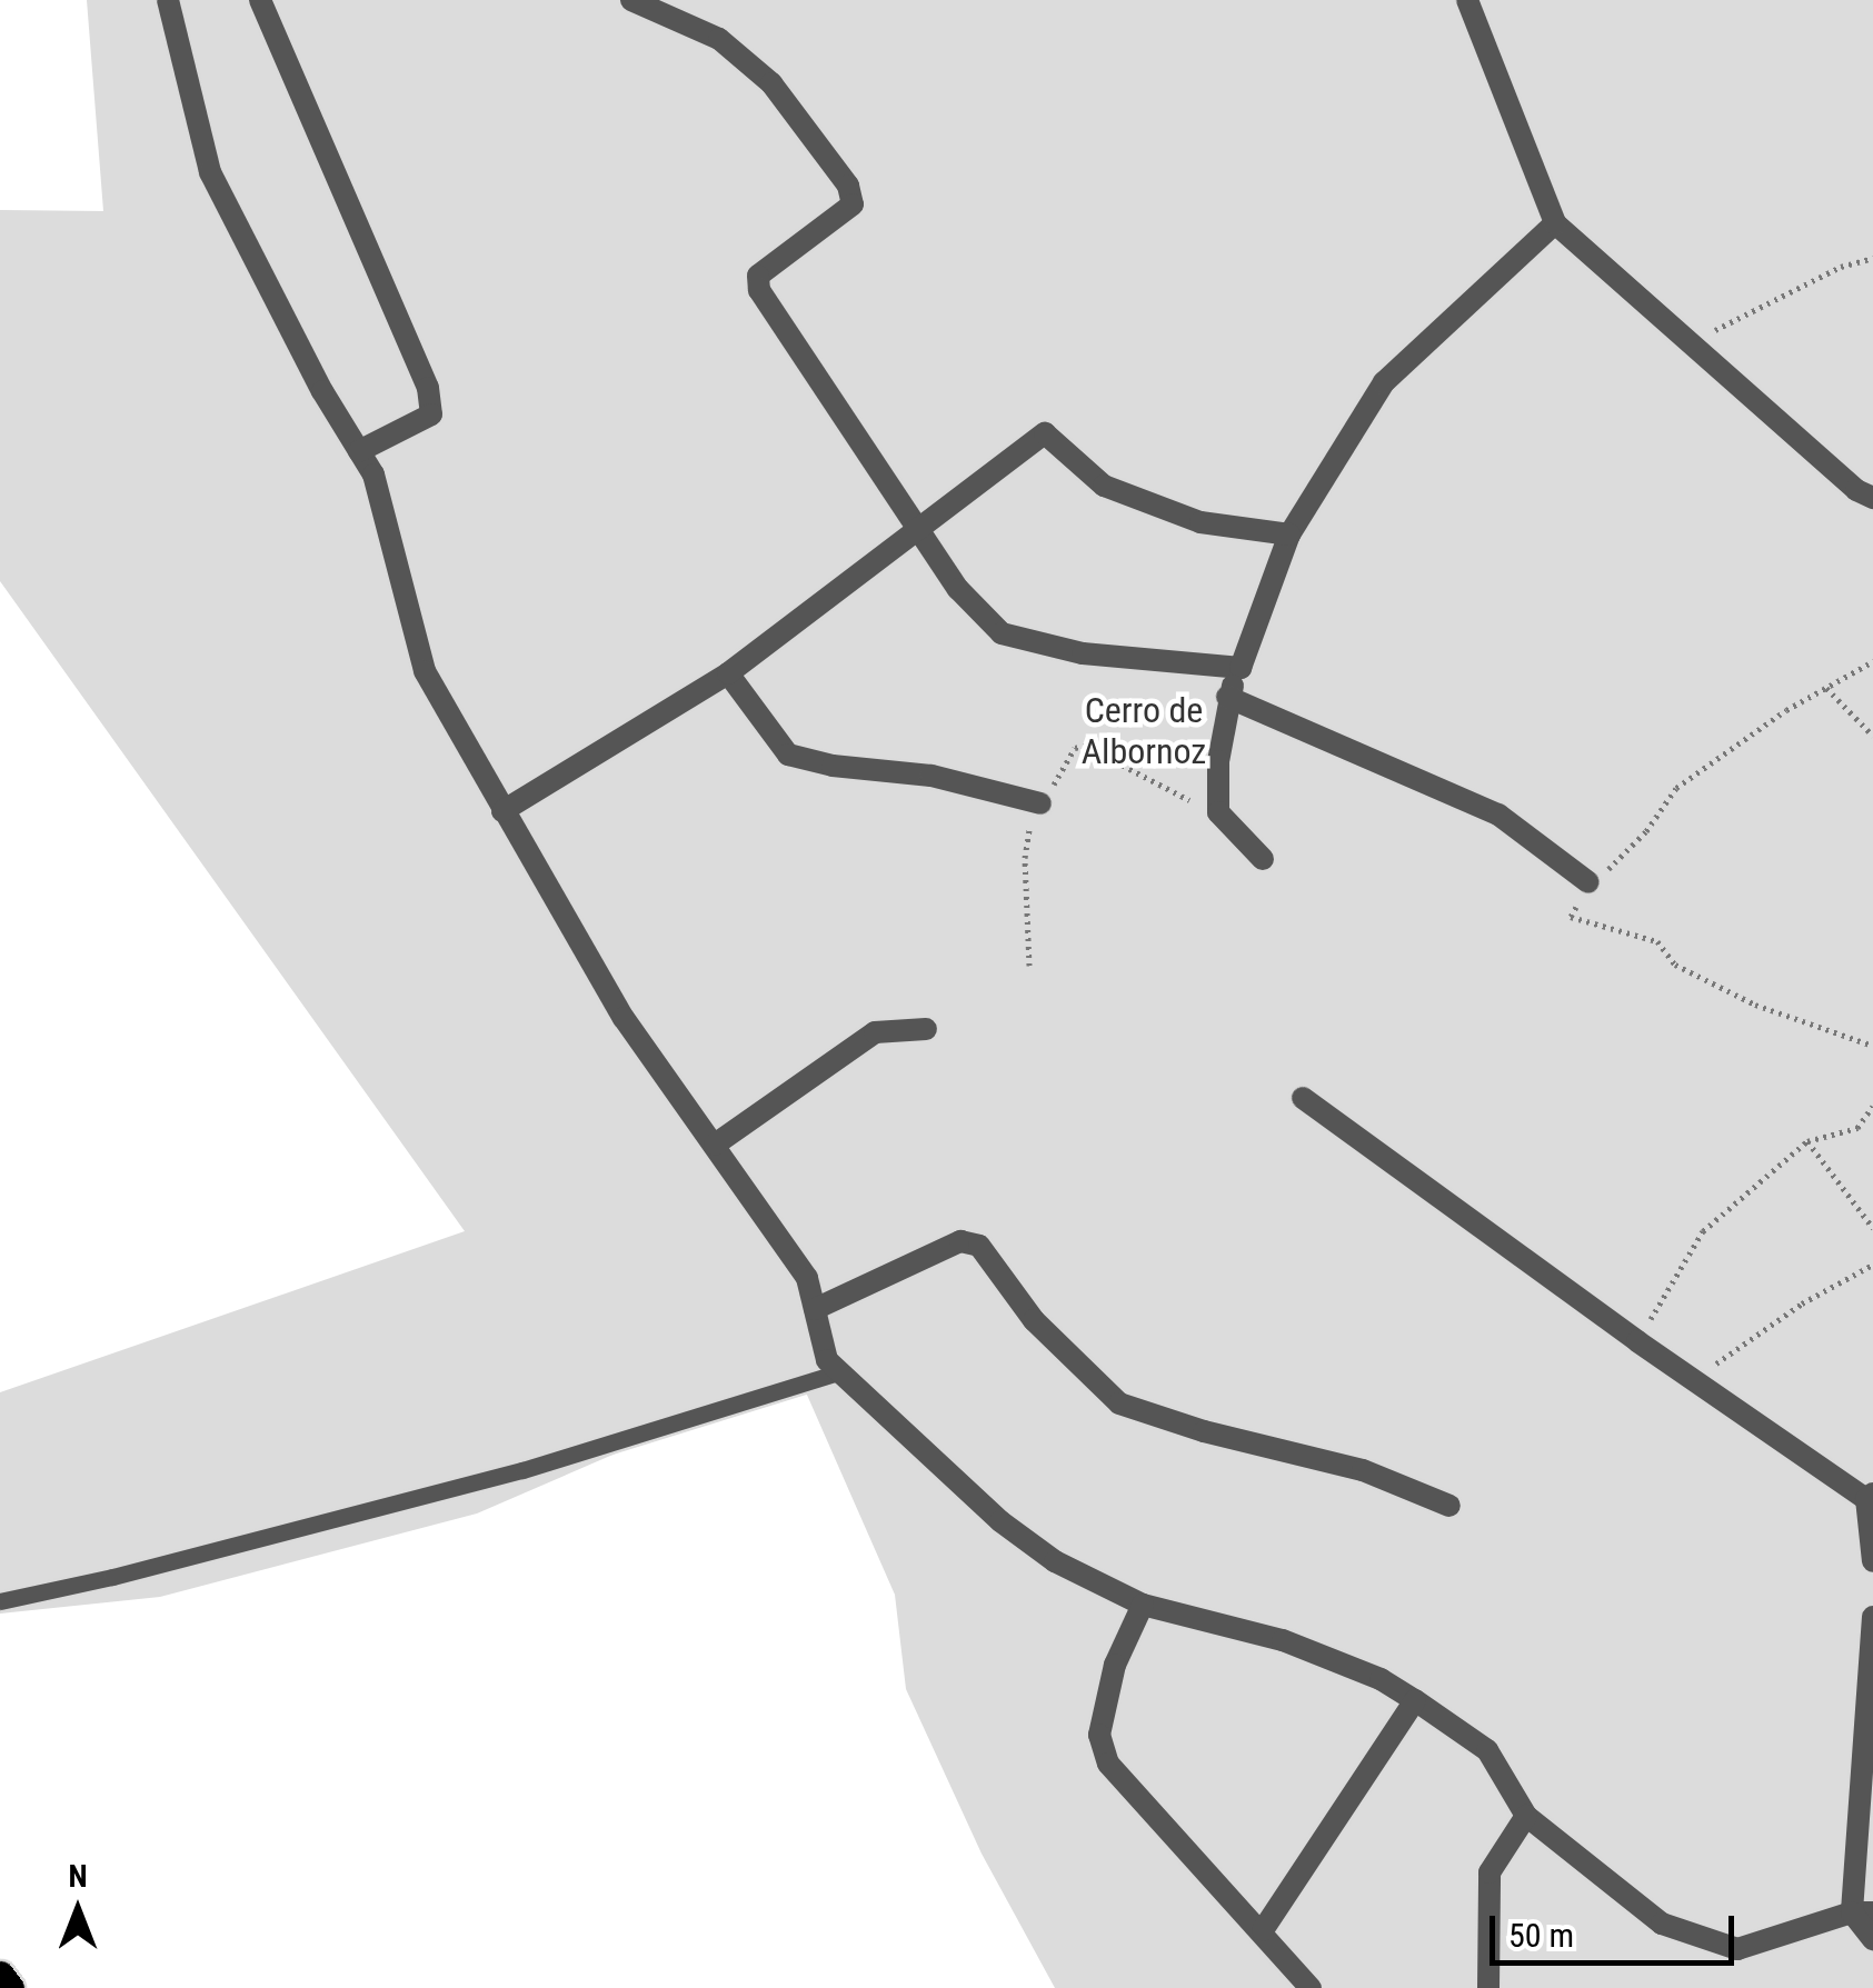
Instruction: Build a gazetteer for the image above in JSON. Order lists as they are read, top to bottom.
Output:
{
  "parks": ["Cerro de Albornoz"],
  "scale_bar": "50 m",
  "north": "top"
}
